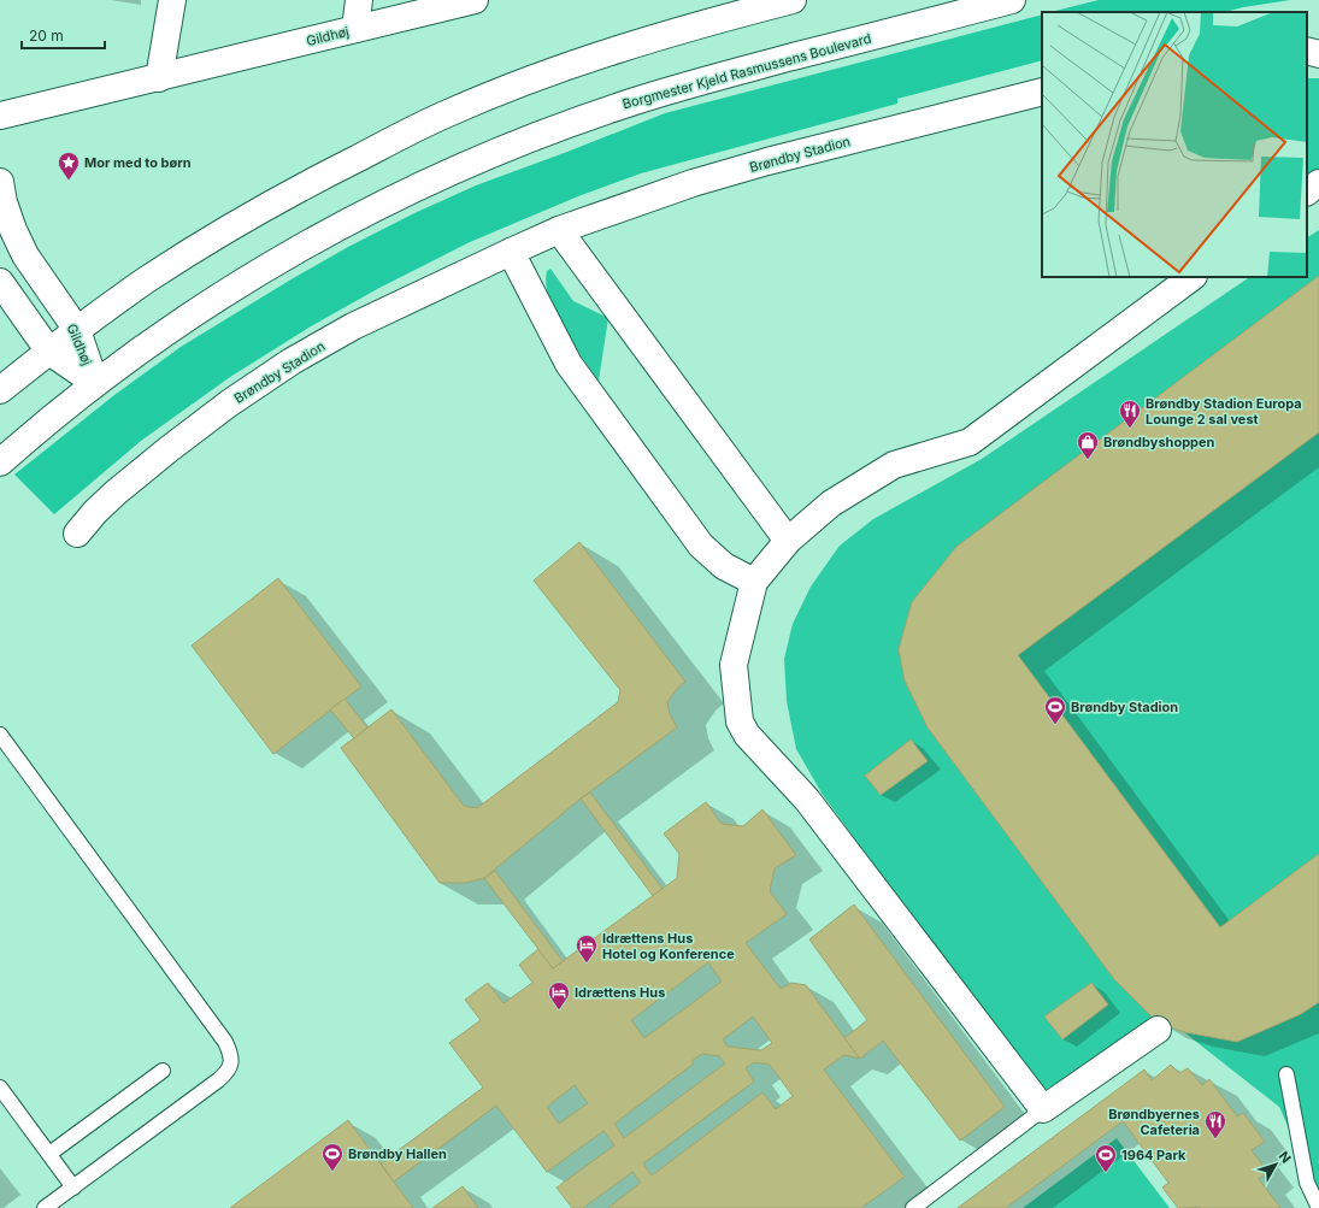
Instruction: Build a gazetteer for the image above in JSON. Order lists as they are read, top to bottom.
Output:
{
  "streets": {
    "street": ["Gildhøj", "Borgmester Kjeld Rasmussens Boulevard", "Brøndby Stadion"]
  },
  "crossings": [
    ["Gildhøj", "Borgmester Kjeld Rasmussens Boulevard"]
  ],
  "places": {
    "place": ["Mor med to børn"],
    "restaurant": ["Brøndby Stadion Europa Lounge 2 sal vest", "Brøndbyernes Cafeteria"],
    "shop": ["Brøndbyshoppen"],
    "sports": ["Brøndby Stadion", "Brøndby Hallen", "1964 Park"],
    "hotel": ["Idrættens Hus Hotel og Konference", "Idrættens Hus"]
  },
  "scale_bar": "20 m",
  "north": "top right"
}
